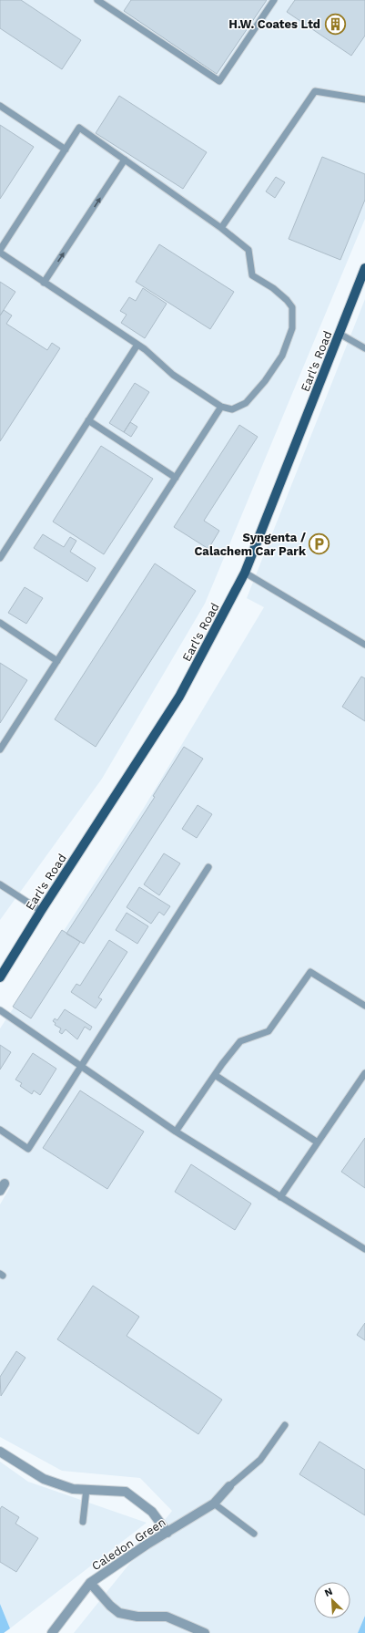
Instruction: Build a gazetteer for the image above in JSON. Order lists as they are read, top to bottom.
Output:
{
  "streets": {
    "main road": ["Earl's Road"],
    "street": ["Caledon Green"]
  },
  "places": {
    "building": ["H.W. Coates Ltd"],
    "parking": ["Syngenta / Calachem Car Park"]
  },
  "north": "top left"
}
